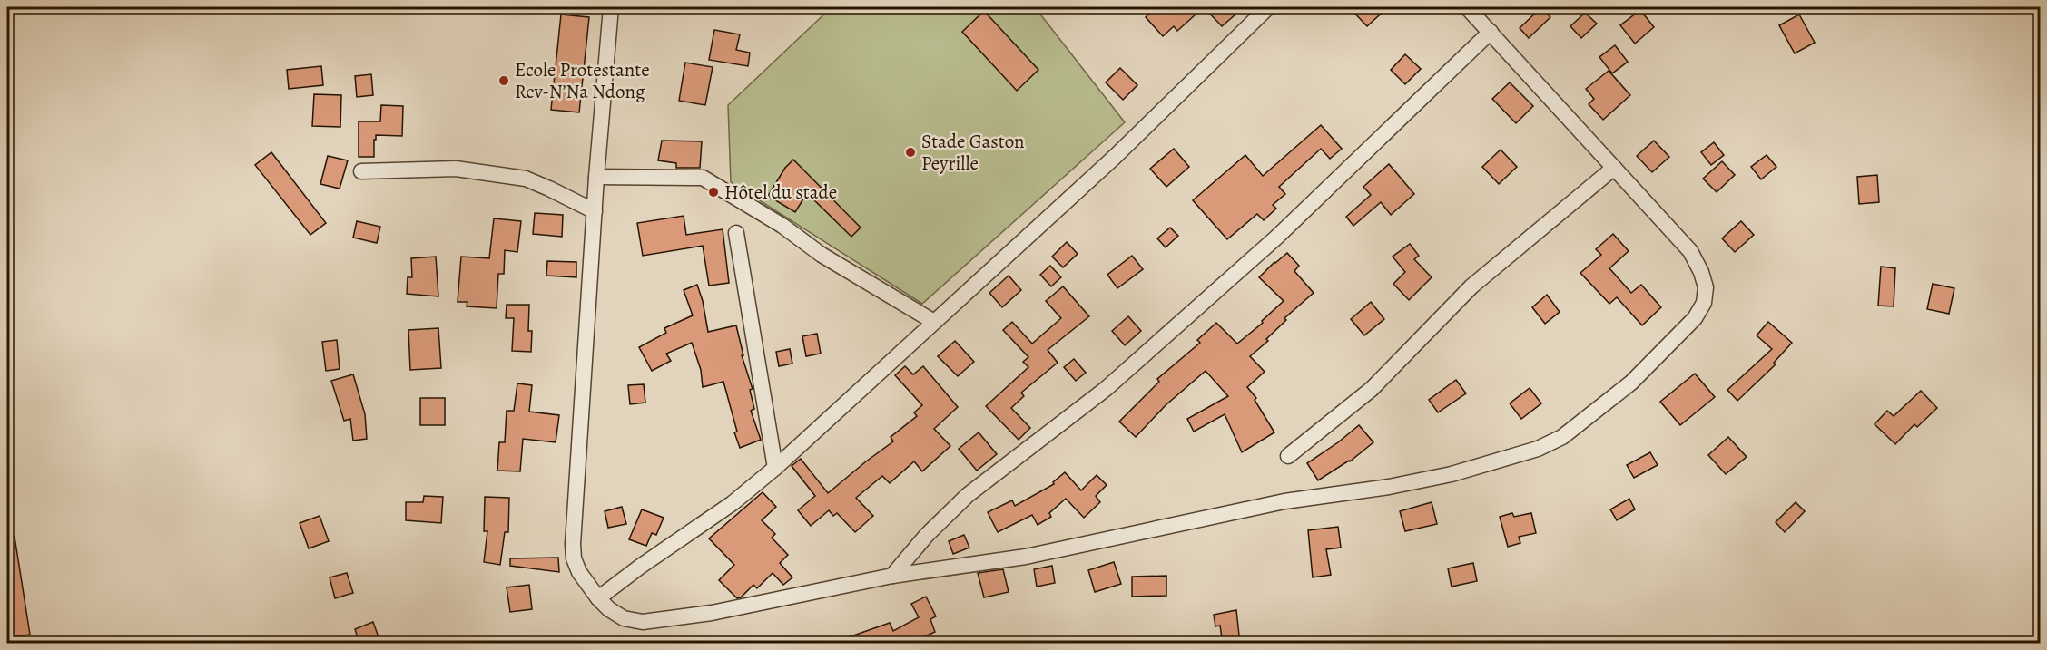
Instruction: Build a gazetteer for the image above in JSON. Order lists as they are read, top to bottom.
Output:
{
  "places": ["Ecole Protestante Rev-N’Na Ndong", "Stade Gaston Peyrille", "Hôtel du stade"]
}
